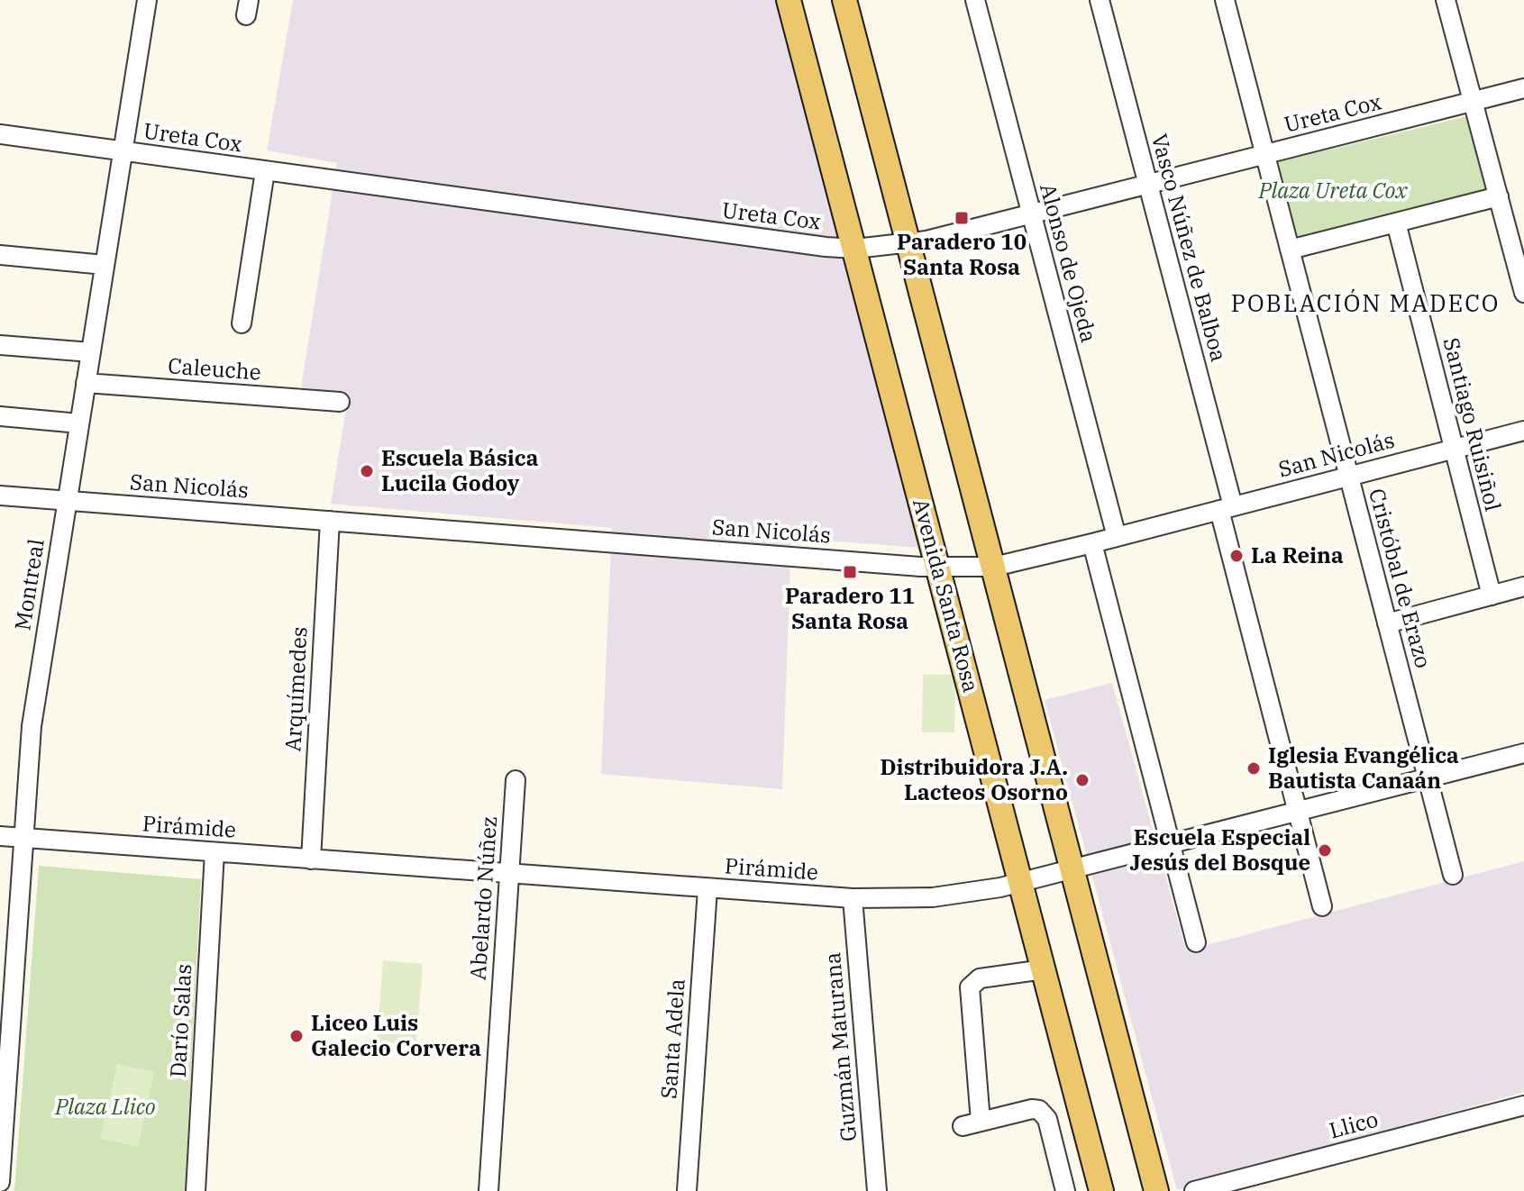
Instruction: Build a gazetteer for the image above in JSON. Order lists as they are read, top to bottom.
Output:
{
  "streets": {
    "main road": ["Avenida Santa Rosa"],
    "street": [
      "Ureta Cox",
      "Vasco Núñez de Balboa",
      "Alonso de Ojeda",
      "Caleuche",
      "Santiago Ruisiñol",
      "San Nicolás",
      "Cristóbal de Erazo",
      "Montreal",
      "Arquímedes",
      "Pirámide",
      "Abelardo Núñez",
      "Darío Salas",
      "Santa Adela",
      "Guzmán Maturana",
      "Llico"
    ]
  },
  "crossings": [
    ["Ureta Cox", "Vasco Núñez de Balboa"],
    ["Ureta Cox", "Alonso de Ojeda"],
    ["Ureta Cox", "Cristóbal de Erazo"],
    ["Ureta Cox", "Montreal"],
    ["Ureta Cox", "Avenida Santa Rosa"],
    ["Vasco Núñez de Balboa", "San Nicolás"],
    ["Vasco Núñez de Balboa", "Pirámide"],
    ["Alonso de Ojeda", "San Nicolás"],
    ["Caleuche", "Montreal"],
    ["Santiago Ruisiñol", "San Nicolás"],
    ["San Nicolás", "Cristóbal de Erazo"],
    ["San Nicolás", "Montreal"],
    ["San Nicolás", "Avenida Santa Rosa"],
    ["San Nicolás", "Arquímedes"],
    ["Cristóbal de Erazo", "Pirámide"],
    ["Montreal", "Pirámide"],
    ["Avenida Santa Rosa", "Pirámide"],
    ["Arquímedes", "Pirámide"],
    ["Pirámide", "Abelardo Núñez"],
    ["Pirámide", "Darío Salas"],
    ["Pirámide", "Santa Adela"],
    ["Pirámide", "Guzmán Maturana"]
  ],
  "districts": ["POBLACIÓN MADECO"],
  "parks": ["Plaza Ureta Cox", "Plaza Llico"],
  "places": {
    "transit": ["Paradero 10 Santa Rosa", "Paradero 11 Santa Rosa"],
    "other": [
      "Escuela Básica Lucila Godoy",
      "La Reina",
      "Iglesia Evangélica Bautista Canaán",
      "Distribuidora J.A. Lacteos Osorno",
      "Escuela Especial Jesús del Bosque",
      "Liceo Luis Galecio Corvera"
    ]
  }
}
